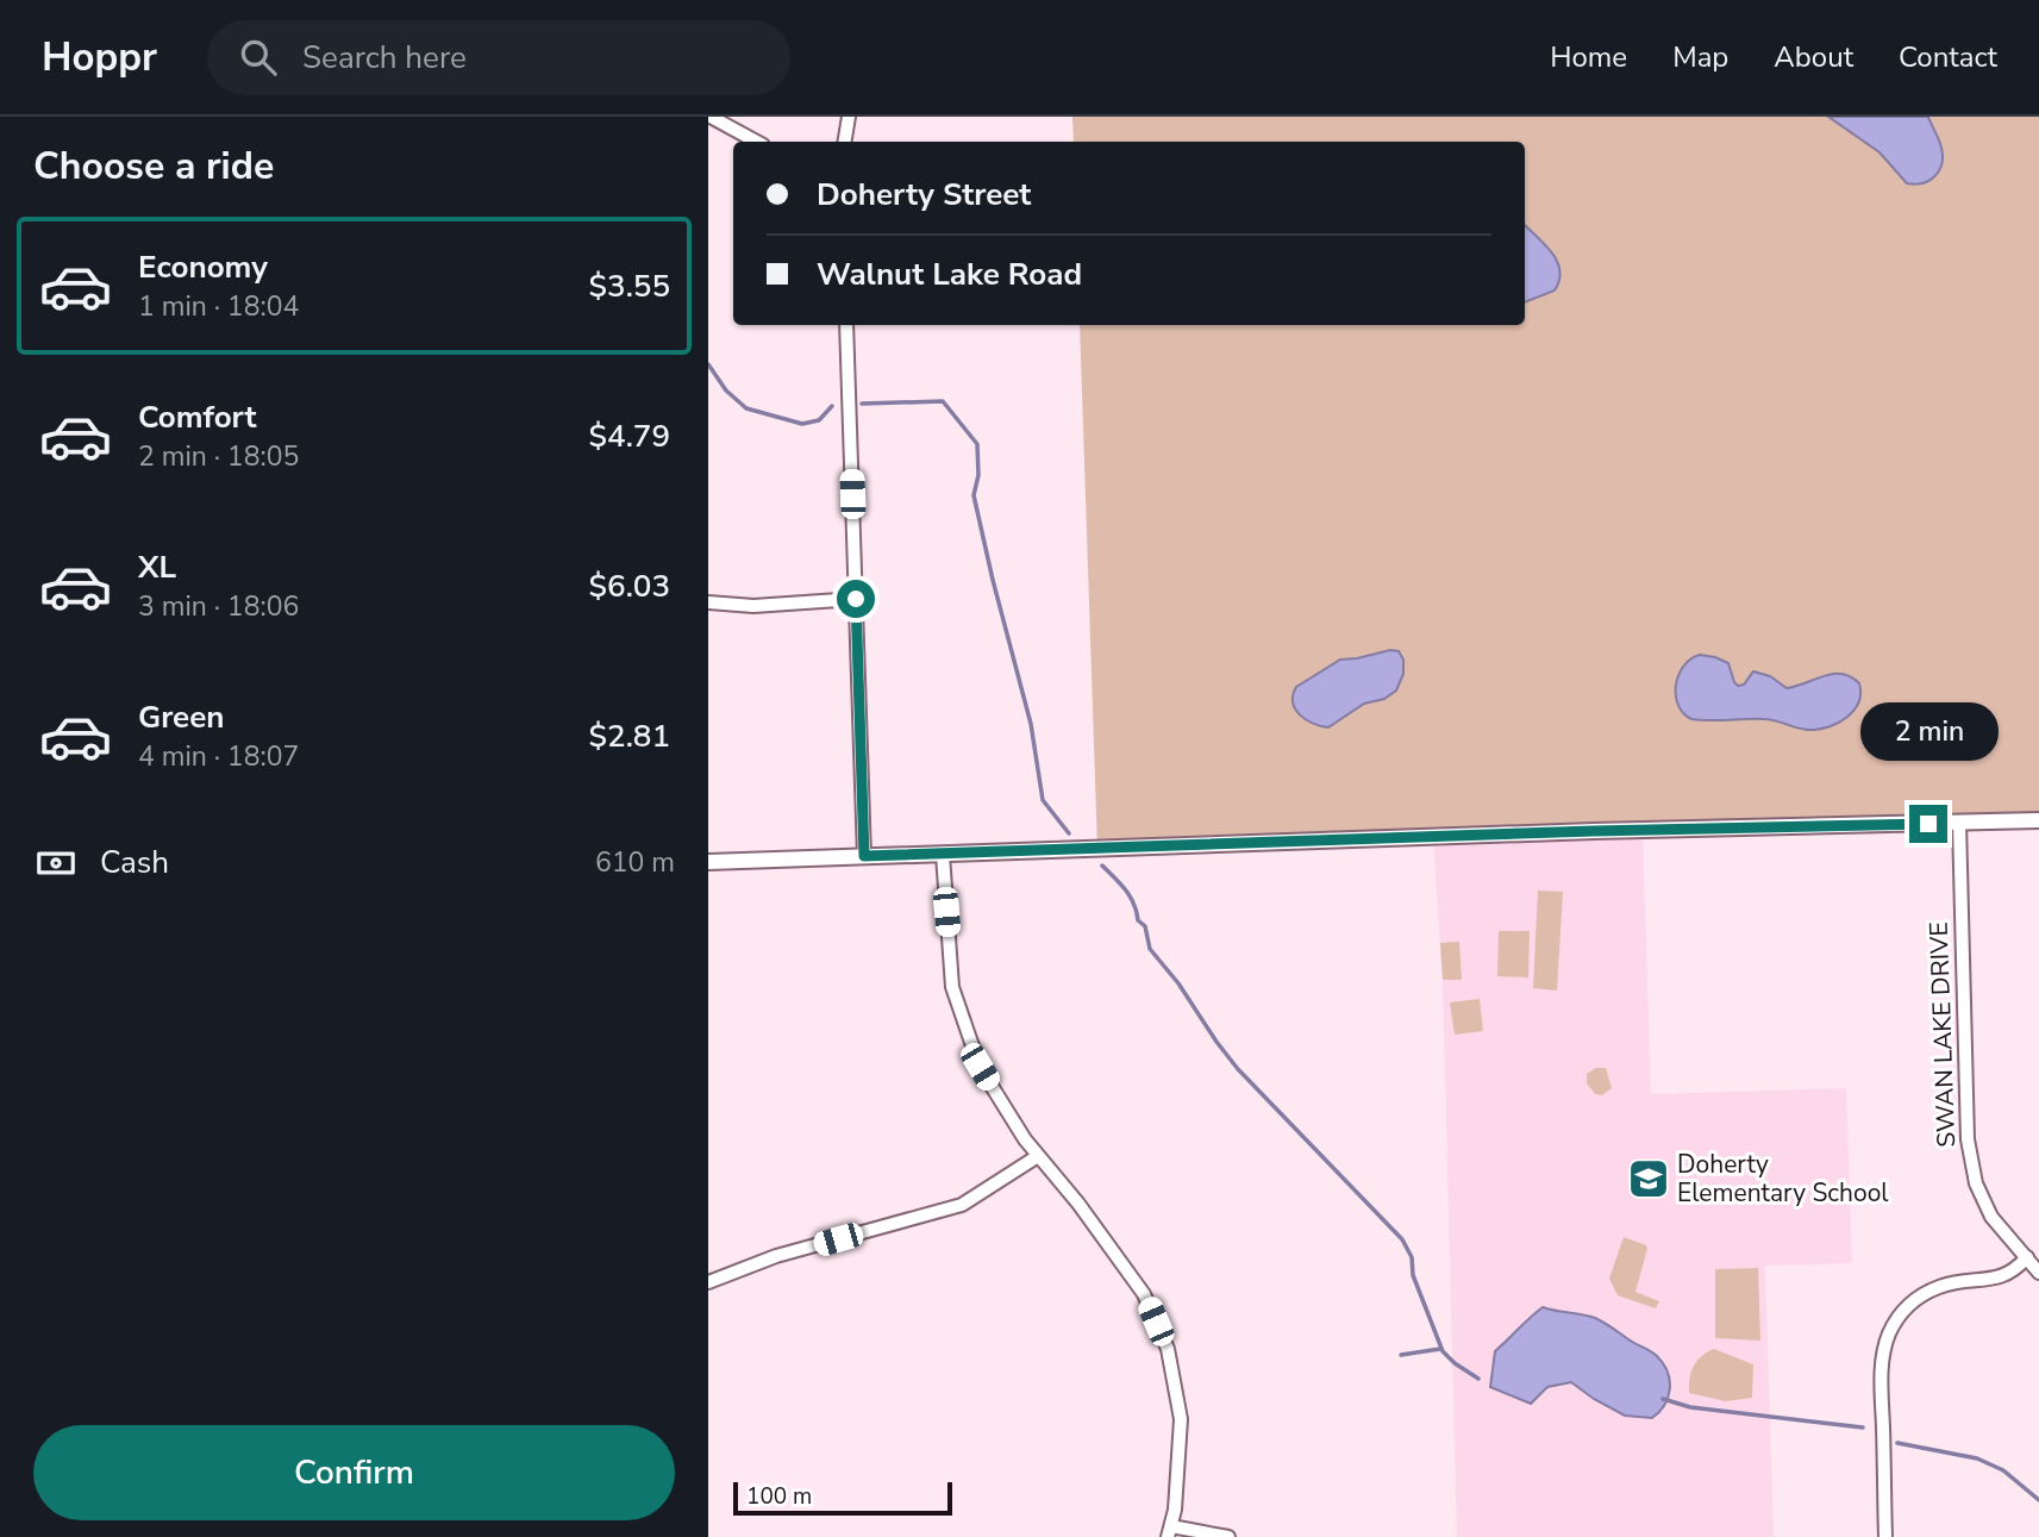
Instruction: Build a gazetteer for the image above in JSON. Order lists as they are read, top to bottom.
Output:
{
  "streets": {
    "street": ["SWAN LAKE DRIVE"]
  },
  "places": {
    "school or university": ["Doherty Elementary School"]
  },
  "scale_bar": "100 m",
  "page": {
    "header": "Hoppr",
    "search": "Search here",
    "nav": [
      "Home",
      "Map",
      "About",
      "Contact"
    ],
    "heading": "Choose a ride",
    "banner": ["Doherty Street", "Walnut Lake Road"],
    "list": [
      {
        "name": "Economy",
        "note": "1 min · 18:04",
        "value": "$3.55"
      },
      {
        "name": "Comfort",
        "note": "2 min · 18:05",
        "value": "$4.79"
      },
      {
        "name": "XL",
        "note": "3 min · 18:06",
        "value": "$6.03"
      },
      {
        "name": "Green",
        "note": "4 min · 18:07",
        "value": "$2.81"
      }
    ],
    "bubble": "2 min",
    "pay": ["Cash", "610 m"],
    "buttons": "Confirm",
    "scale": "100 m"
  }
}
